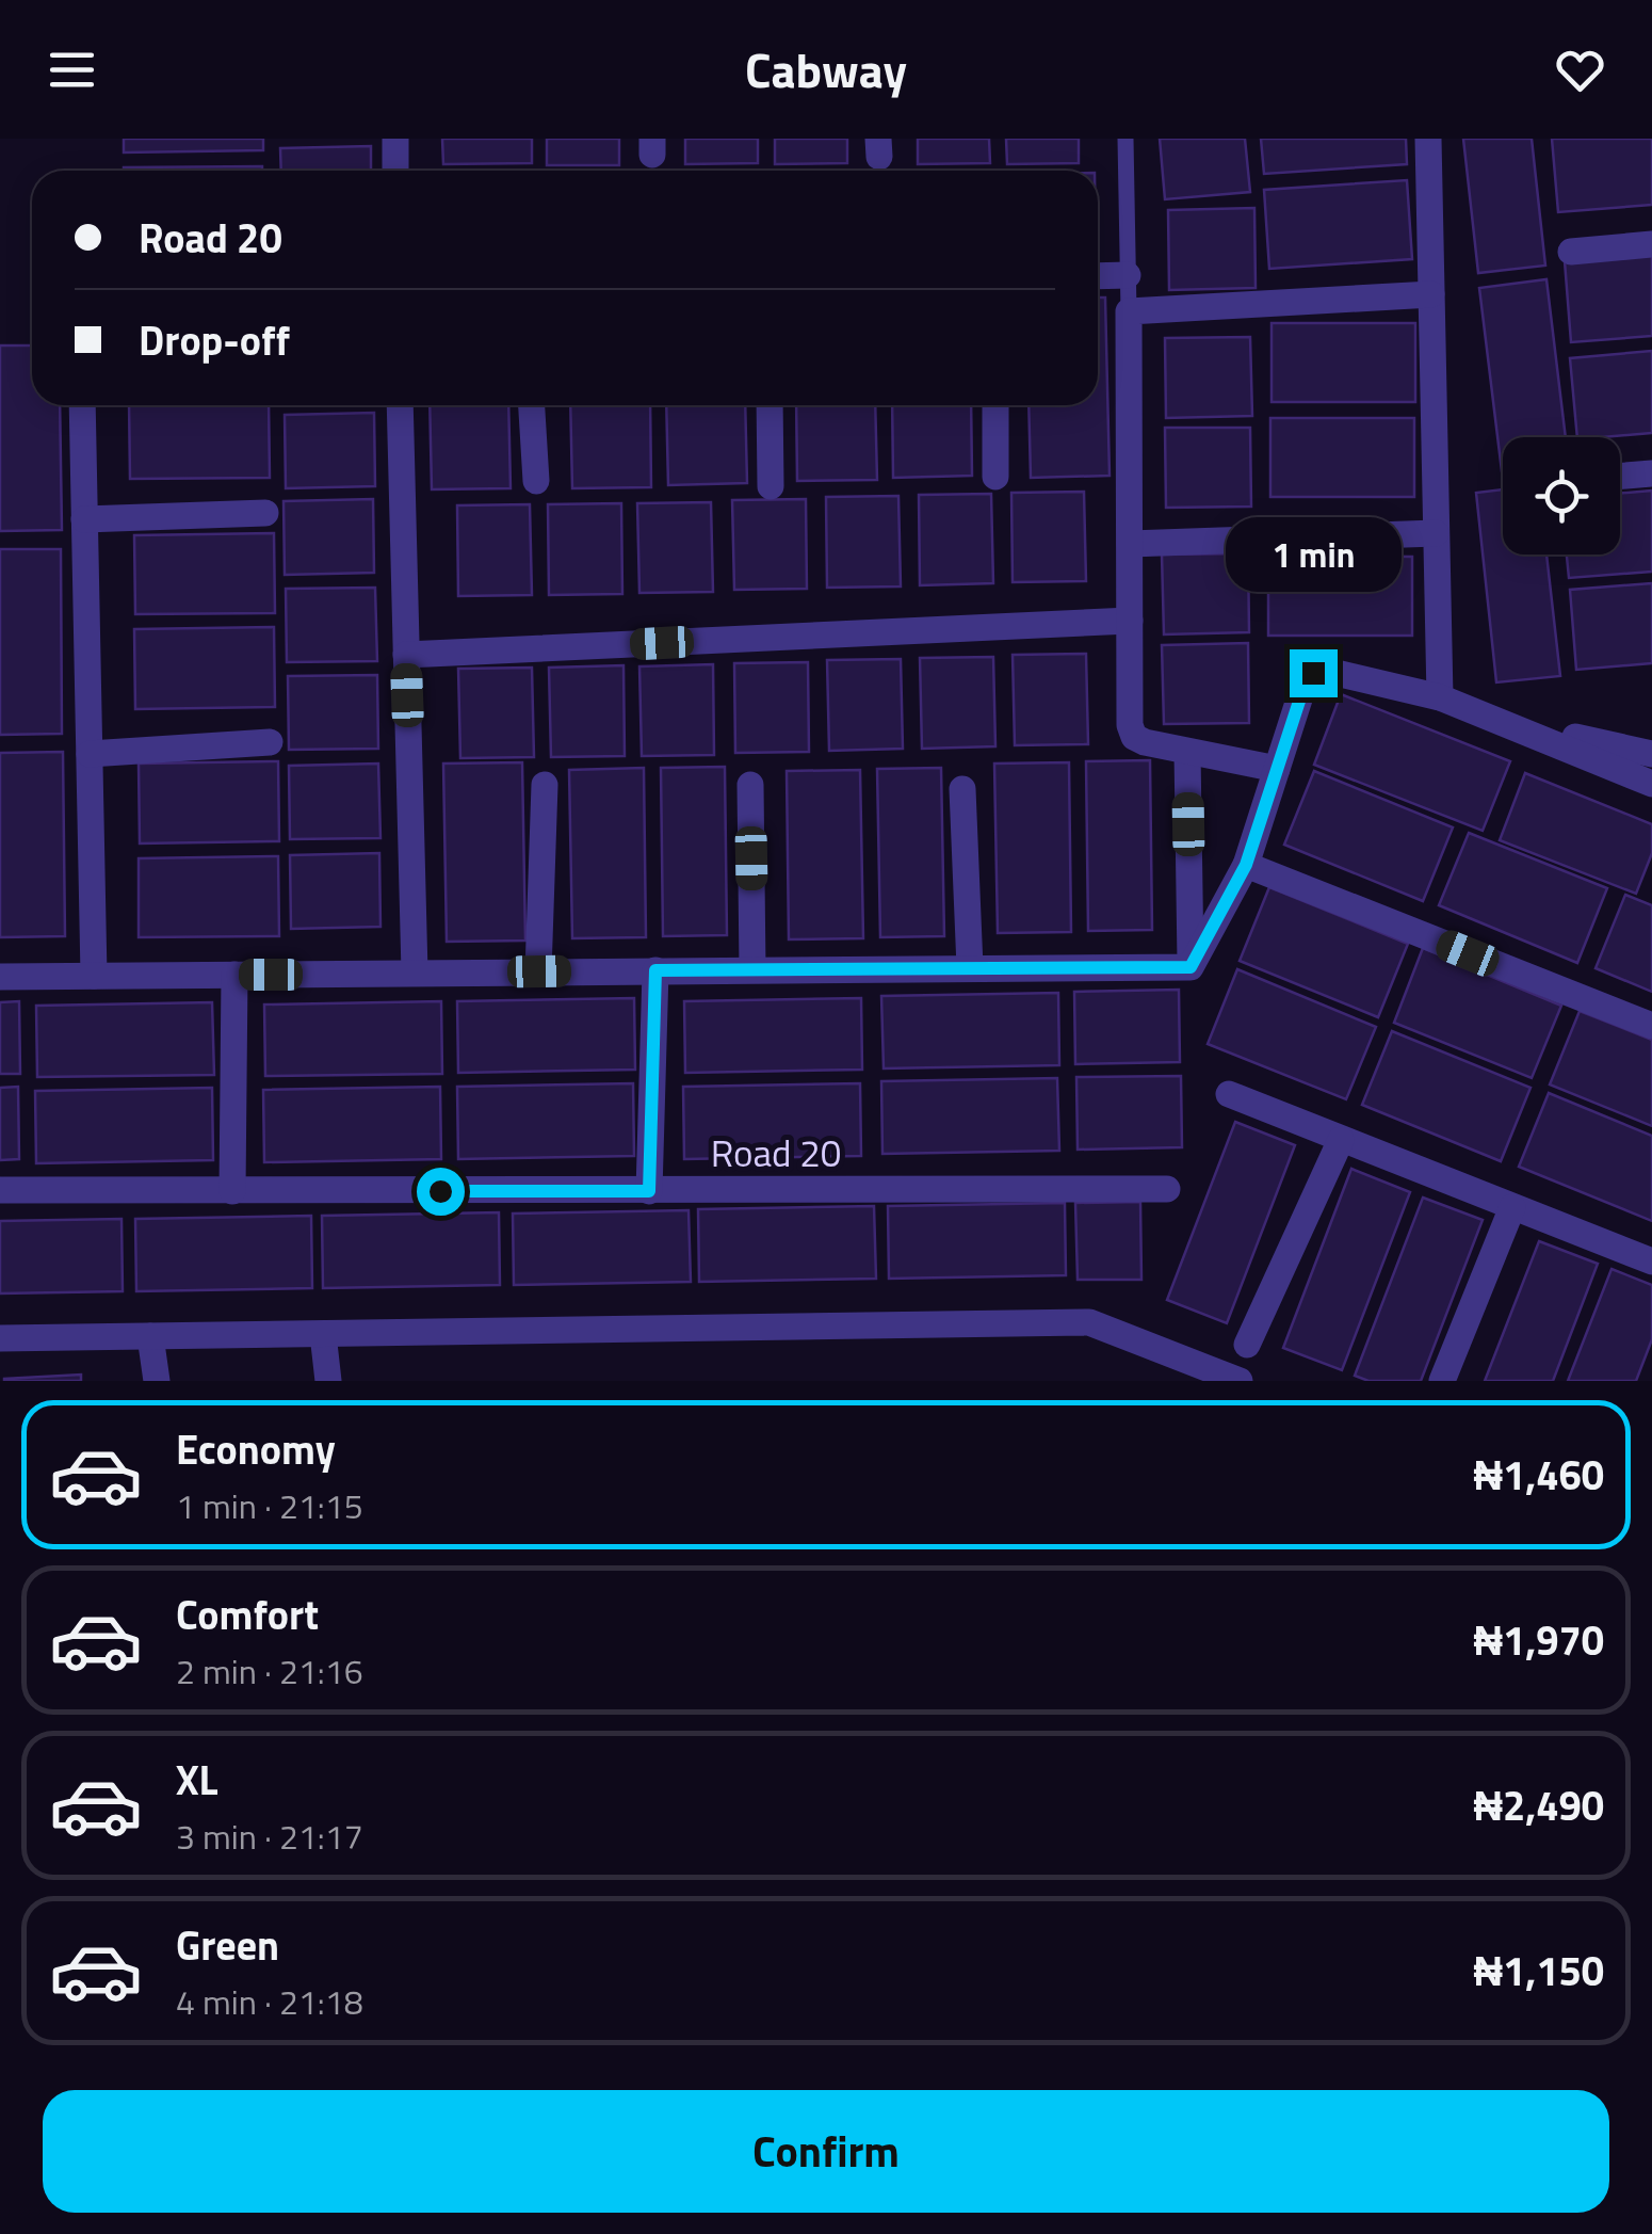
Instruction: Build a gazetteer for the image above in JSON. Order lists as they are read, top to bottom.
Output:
{
  "streets": {
    "street": ["Road 20"]
  },
  "page": {
    "header": "Cabway",
    "banner": ["Road 20", "Drop-off"],
    "bubble": "1 min",
    "list": [
      {
        "name": "Economy",
        "note": "1 min · 21:15",
        "value": "₦1,460"
      },
      {
        "name": "Comfort",
        "note": "2 min · 21:16",
        "value": "₦1,970"
      },
      {
        "name": "XL",
        "note": "3 min · 21:17",
        "value": "₦2,490"
      },
      {
        "name": "Green",
        "note": "4 min · 21:18",
        "value": "₦1,150"
      }
    ],
    "buttons": "Confirm"
  }
}
